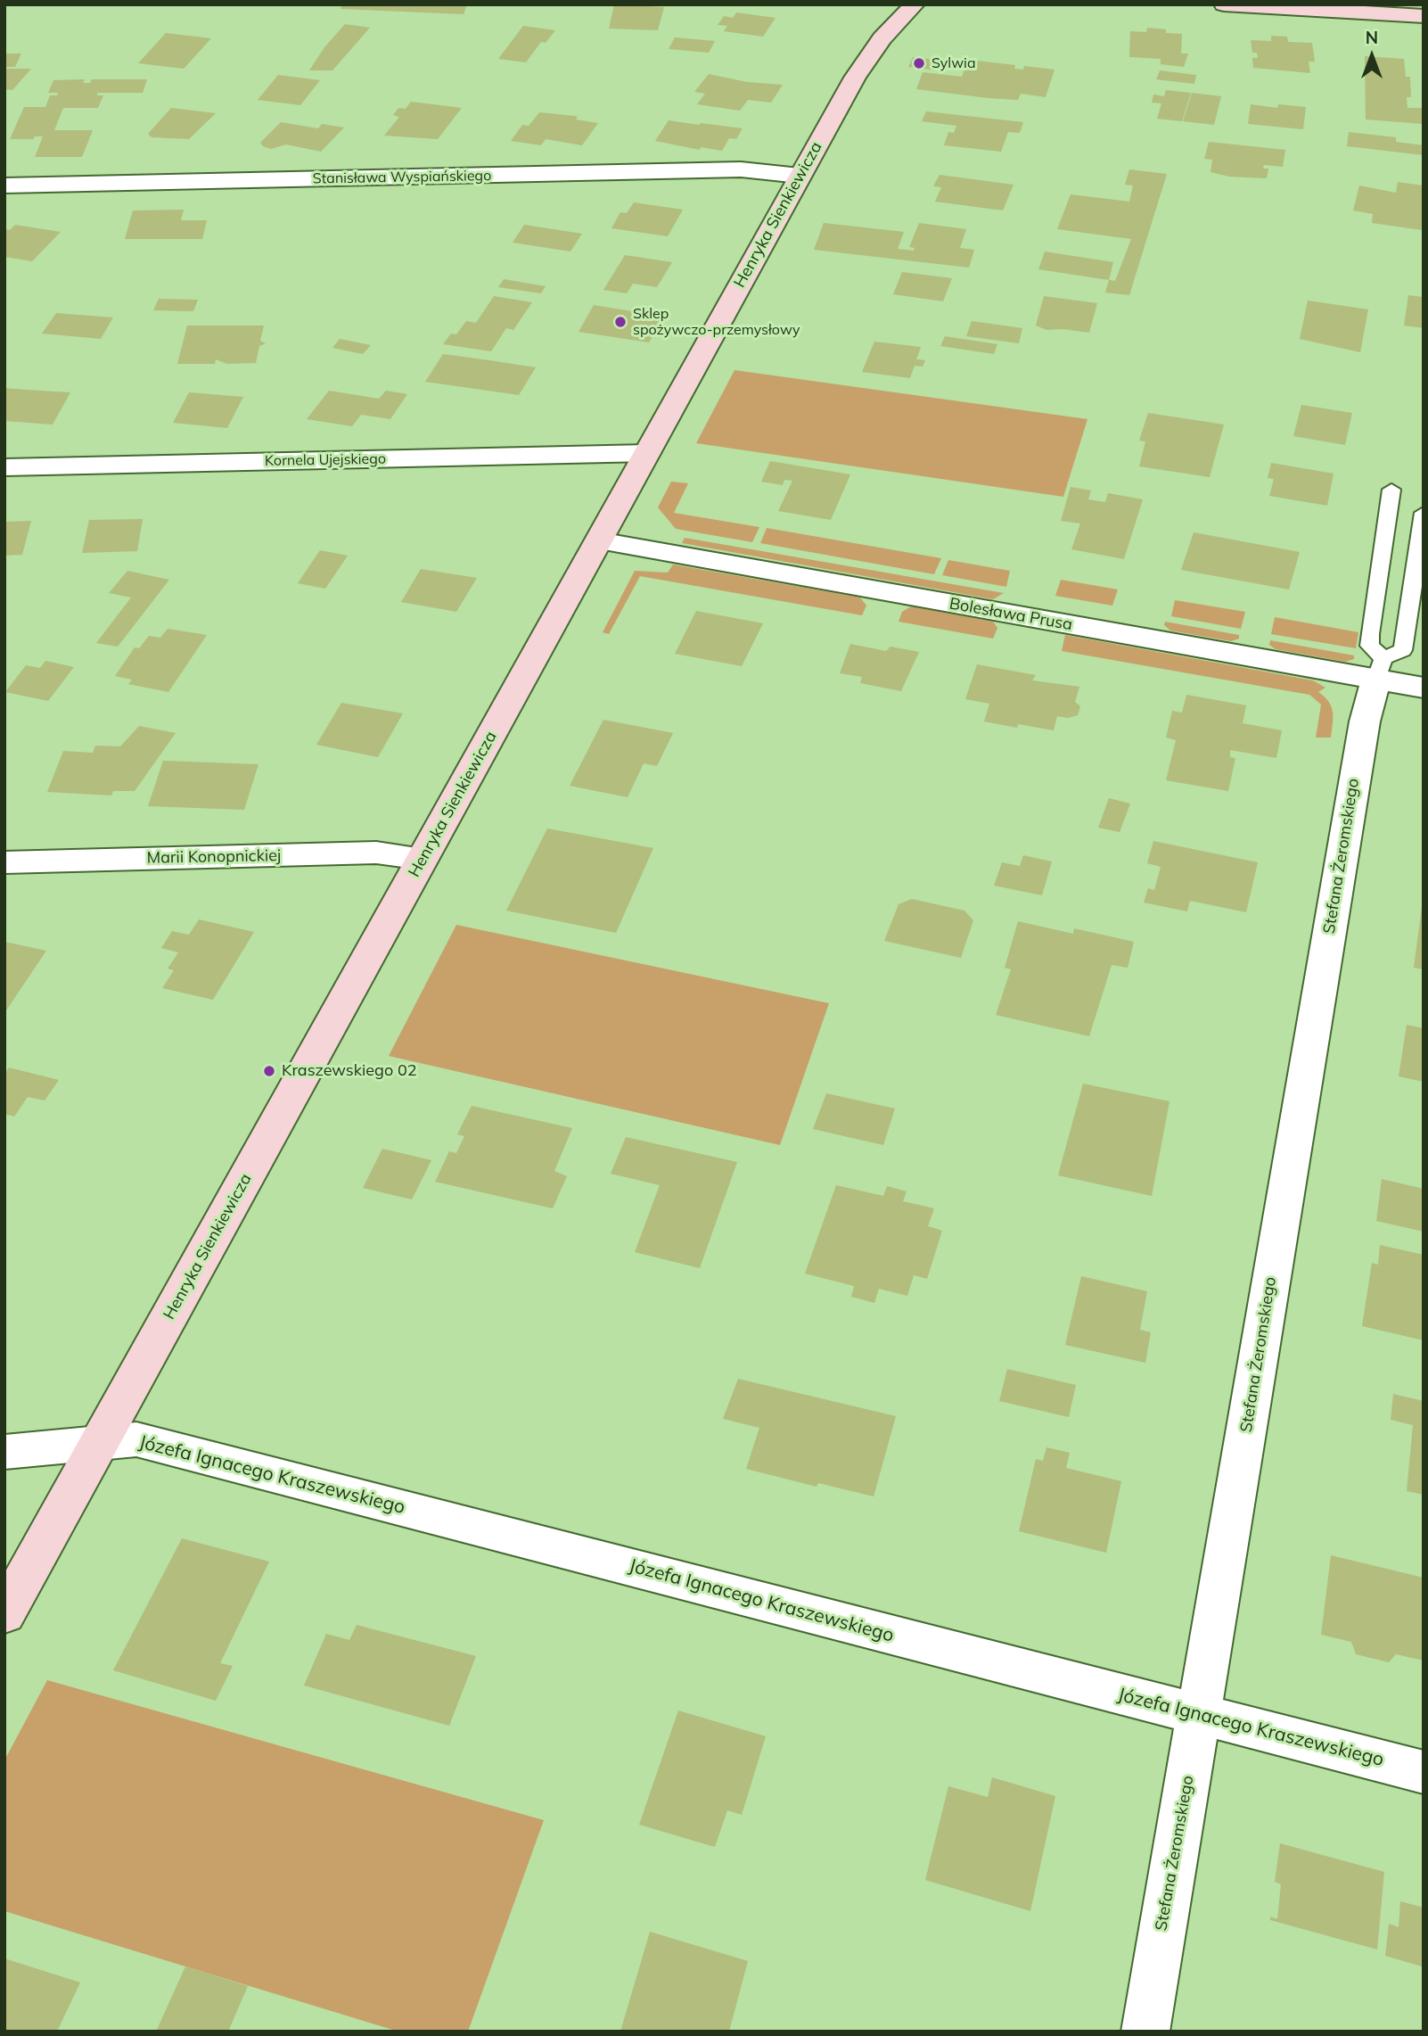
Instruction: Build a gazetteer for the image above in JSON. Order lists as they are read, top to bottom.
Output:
{
  "streets": {
    "street": [
      "Stanisława Wyspiańskiego",
      "Henryka Sienkiewicza",
      "Kornela Ujejskiego",
      "Bolesława Prusa",
      "Stefana Żeromskiego",
      "Marii Konopnickiej",
      "Józefa Ignacego Kraszewskiego"
    ]
  },
  "crossings": [
    ["Stanisława Wyspiańskiego", "Henryka Sienkiewicza"],
    ["Henryka Sienkiewicza", "Kornela Ujejskiego"],
    ["Henryka Sienkiewicza", "Bolesława Prusa"],
    ["Henryka Sienkiewicza", "Marii Konopnickiej"],
    ["Henryka Sienkiewicza", "Józefa Ignacego Kraszewskiego"],
    ["Bolesława Prusa", "Stefana Żeromskiego"],
    ["Stefana Żeromskiego", "Józefa Ignacego Kraszewskiego"]
  ],
  "places": ["Sylwia", "Sklep spożywczo-przemysłowy", "Kraszewskiego 02"],
  "north": "top"
}
